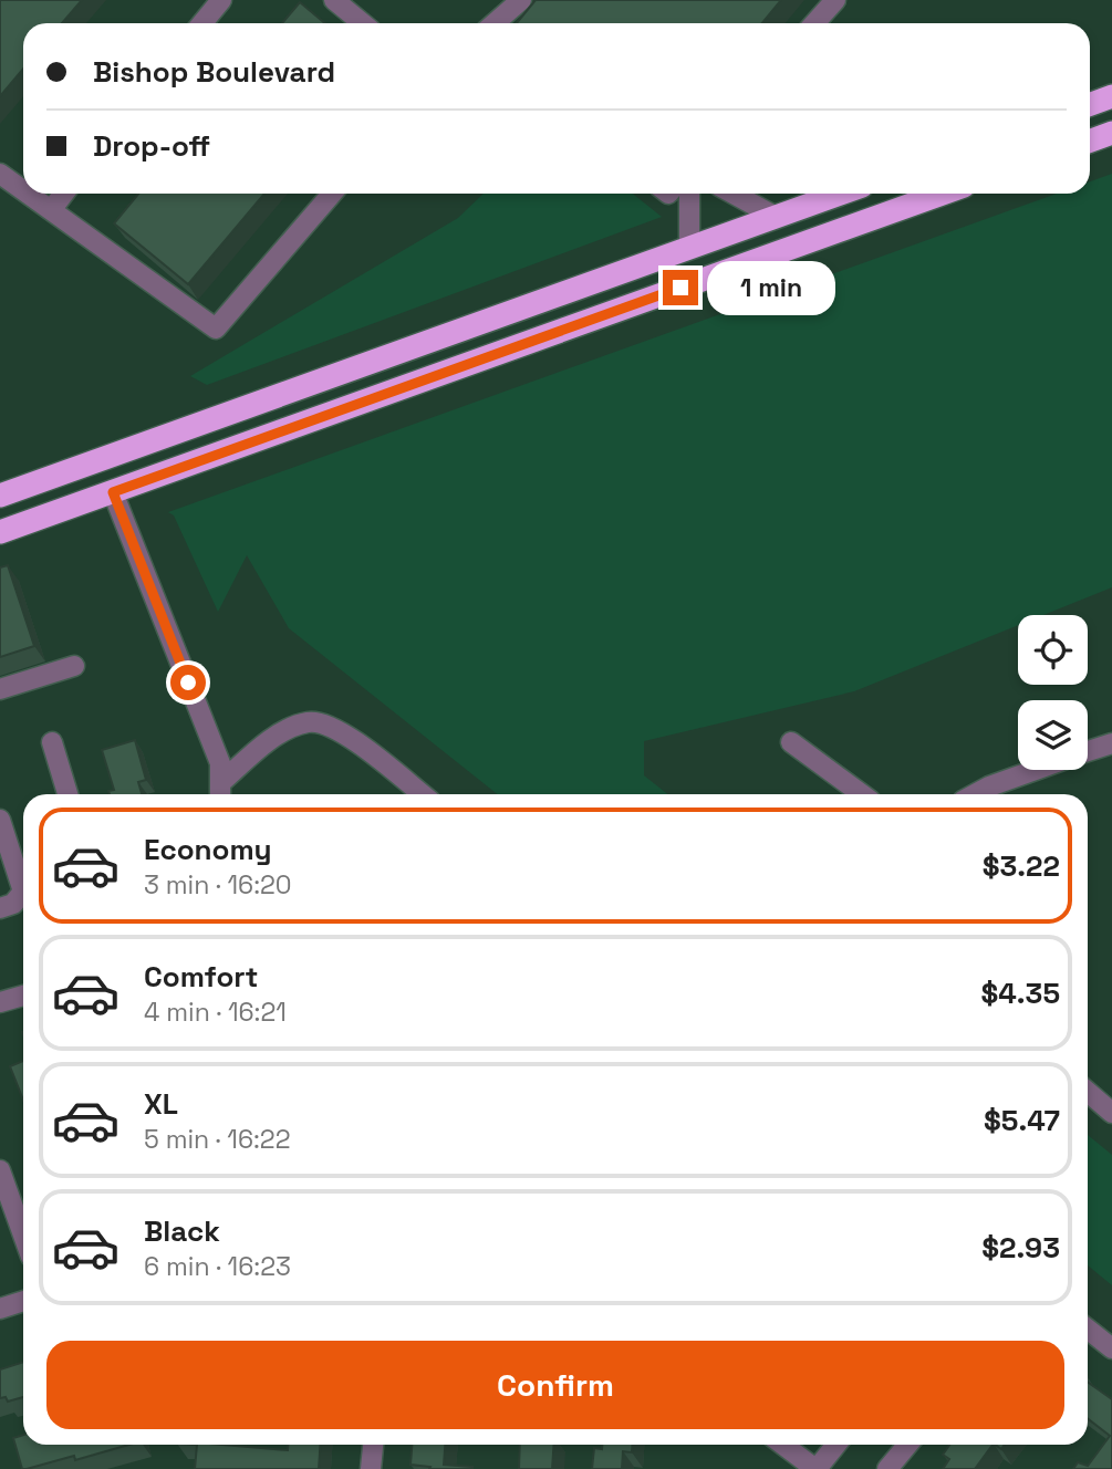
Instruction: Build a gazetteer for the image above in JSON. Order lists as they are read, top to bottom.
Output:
{
  "page": {
    "banner": ["Bishop Boulevard", "Drop-off"],
    "bubble": "1 min",
    "list": [
      {
        "name": "Economy",
        "note": "3 min · 16:20",
        "value": "$3.22"
      },
      {
        "name": "Comfort",
        "note": "4 min · 16:21",
        "value": "$4.35"
      },
      {
        "name": "XL",
        "note": "5 min · 16:22",
        "value": "$5.47"
      },
      {
        "name": "Black",
        "note": "6 min · 16:23",
        "value": "$2.93"
      }
    ],
    "buttons": "Confirm"
  }
}
